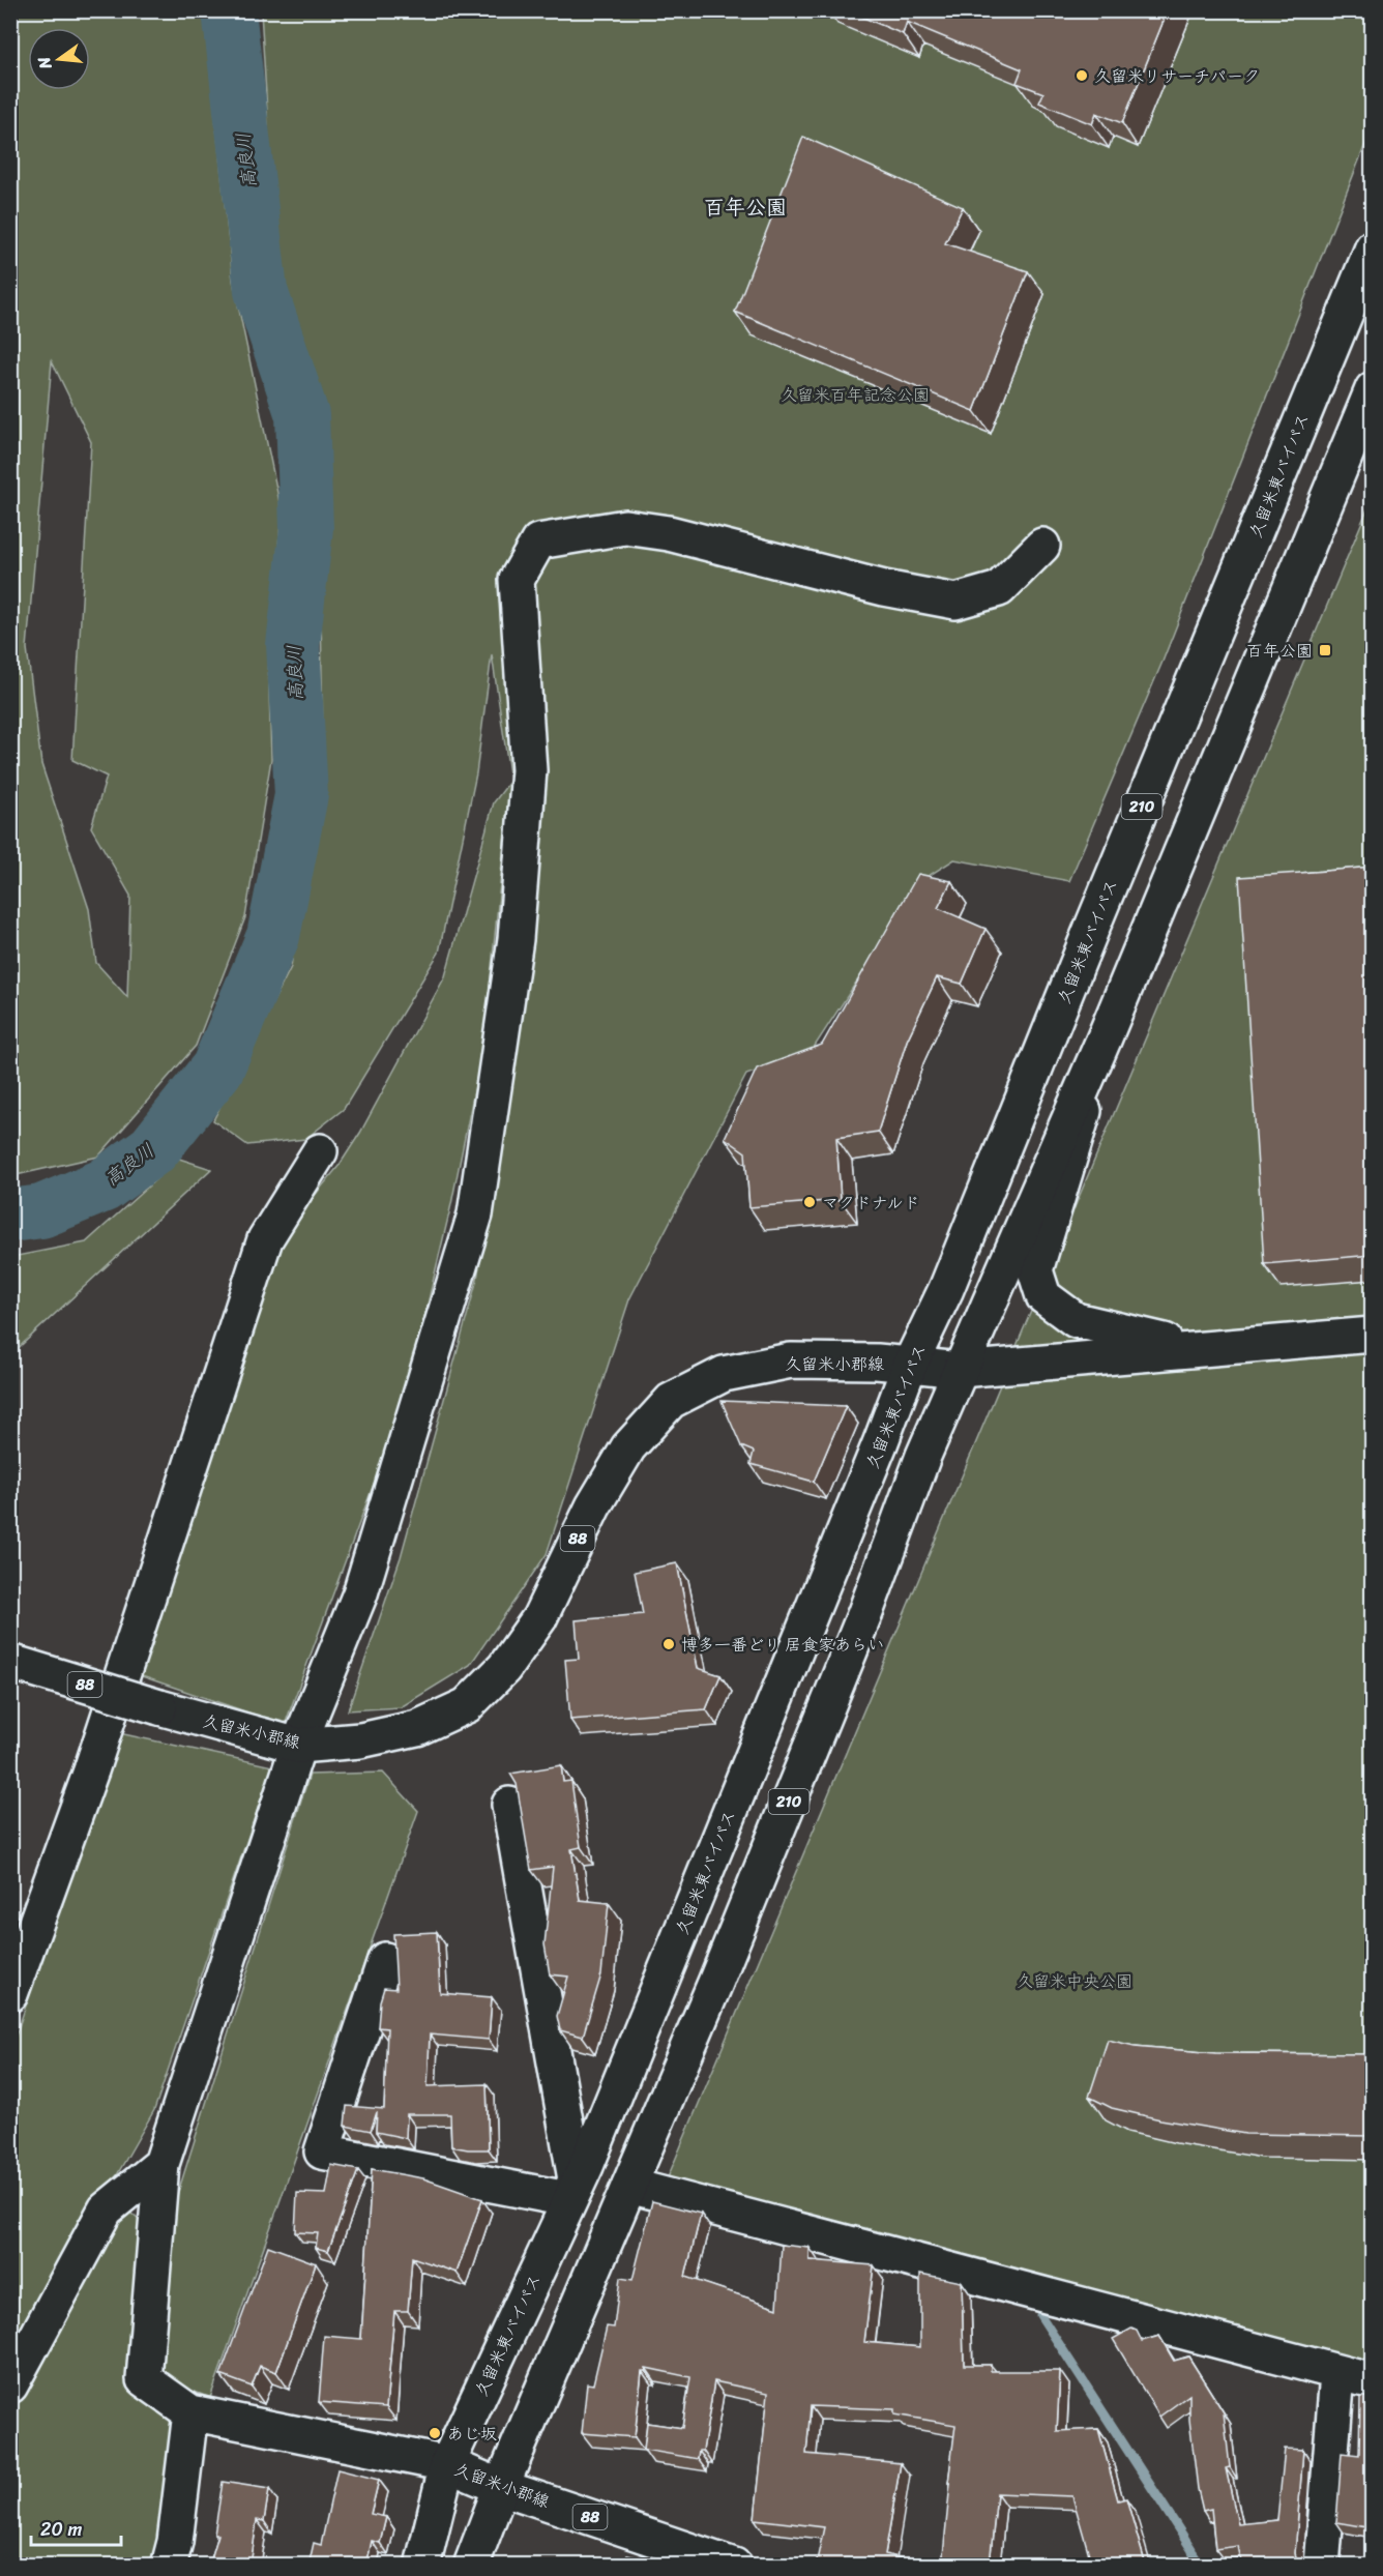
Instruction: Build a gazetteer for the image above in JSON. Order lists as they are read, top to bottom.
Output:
{
  "streets": {
    "main road": [
      "久留米東バイパス",
      "210",
      "久留米小郡線",
      "88"
    ]
  },
  "crossings": [
    ["久留米東バイパス", "久留米小郡線"],
    ["210", "久留米小郡線"]
  ],
  "districts": ["百年公園"],
  "water": ["高良川"],
  "parks": ["久留米百年記念公園", "久留米中央公園"],
  "places": {
    "other": [
      "久留米リサーチパーク",
      "マクドナルド",
      "博多一番どり 居食家あらい",
      "あじ坂"
    ],
    "transit": ["百年公園"]
  },
  "scale_bar": "20 m",
  "north": "left"
}
